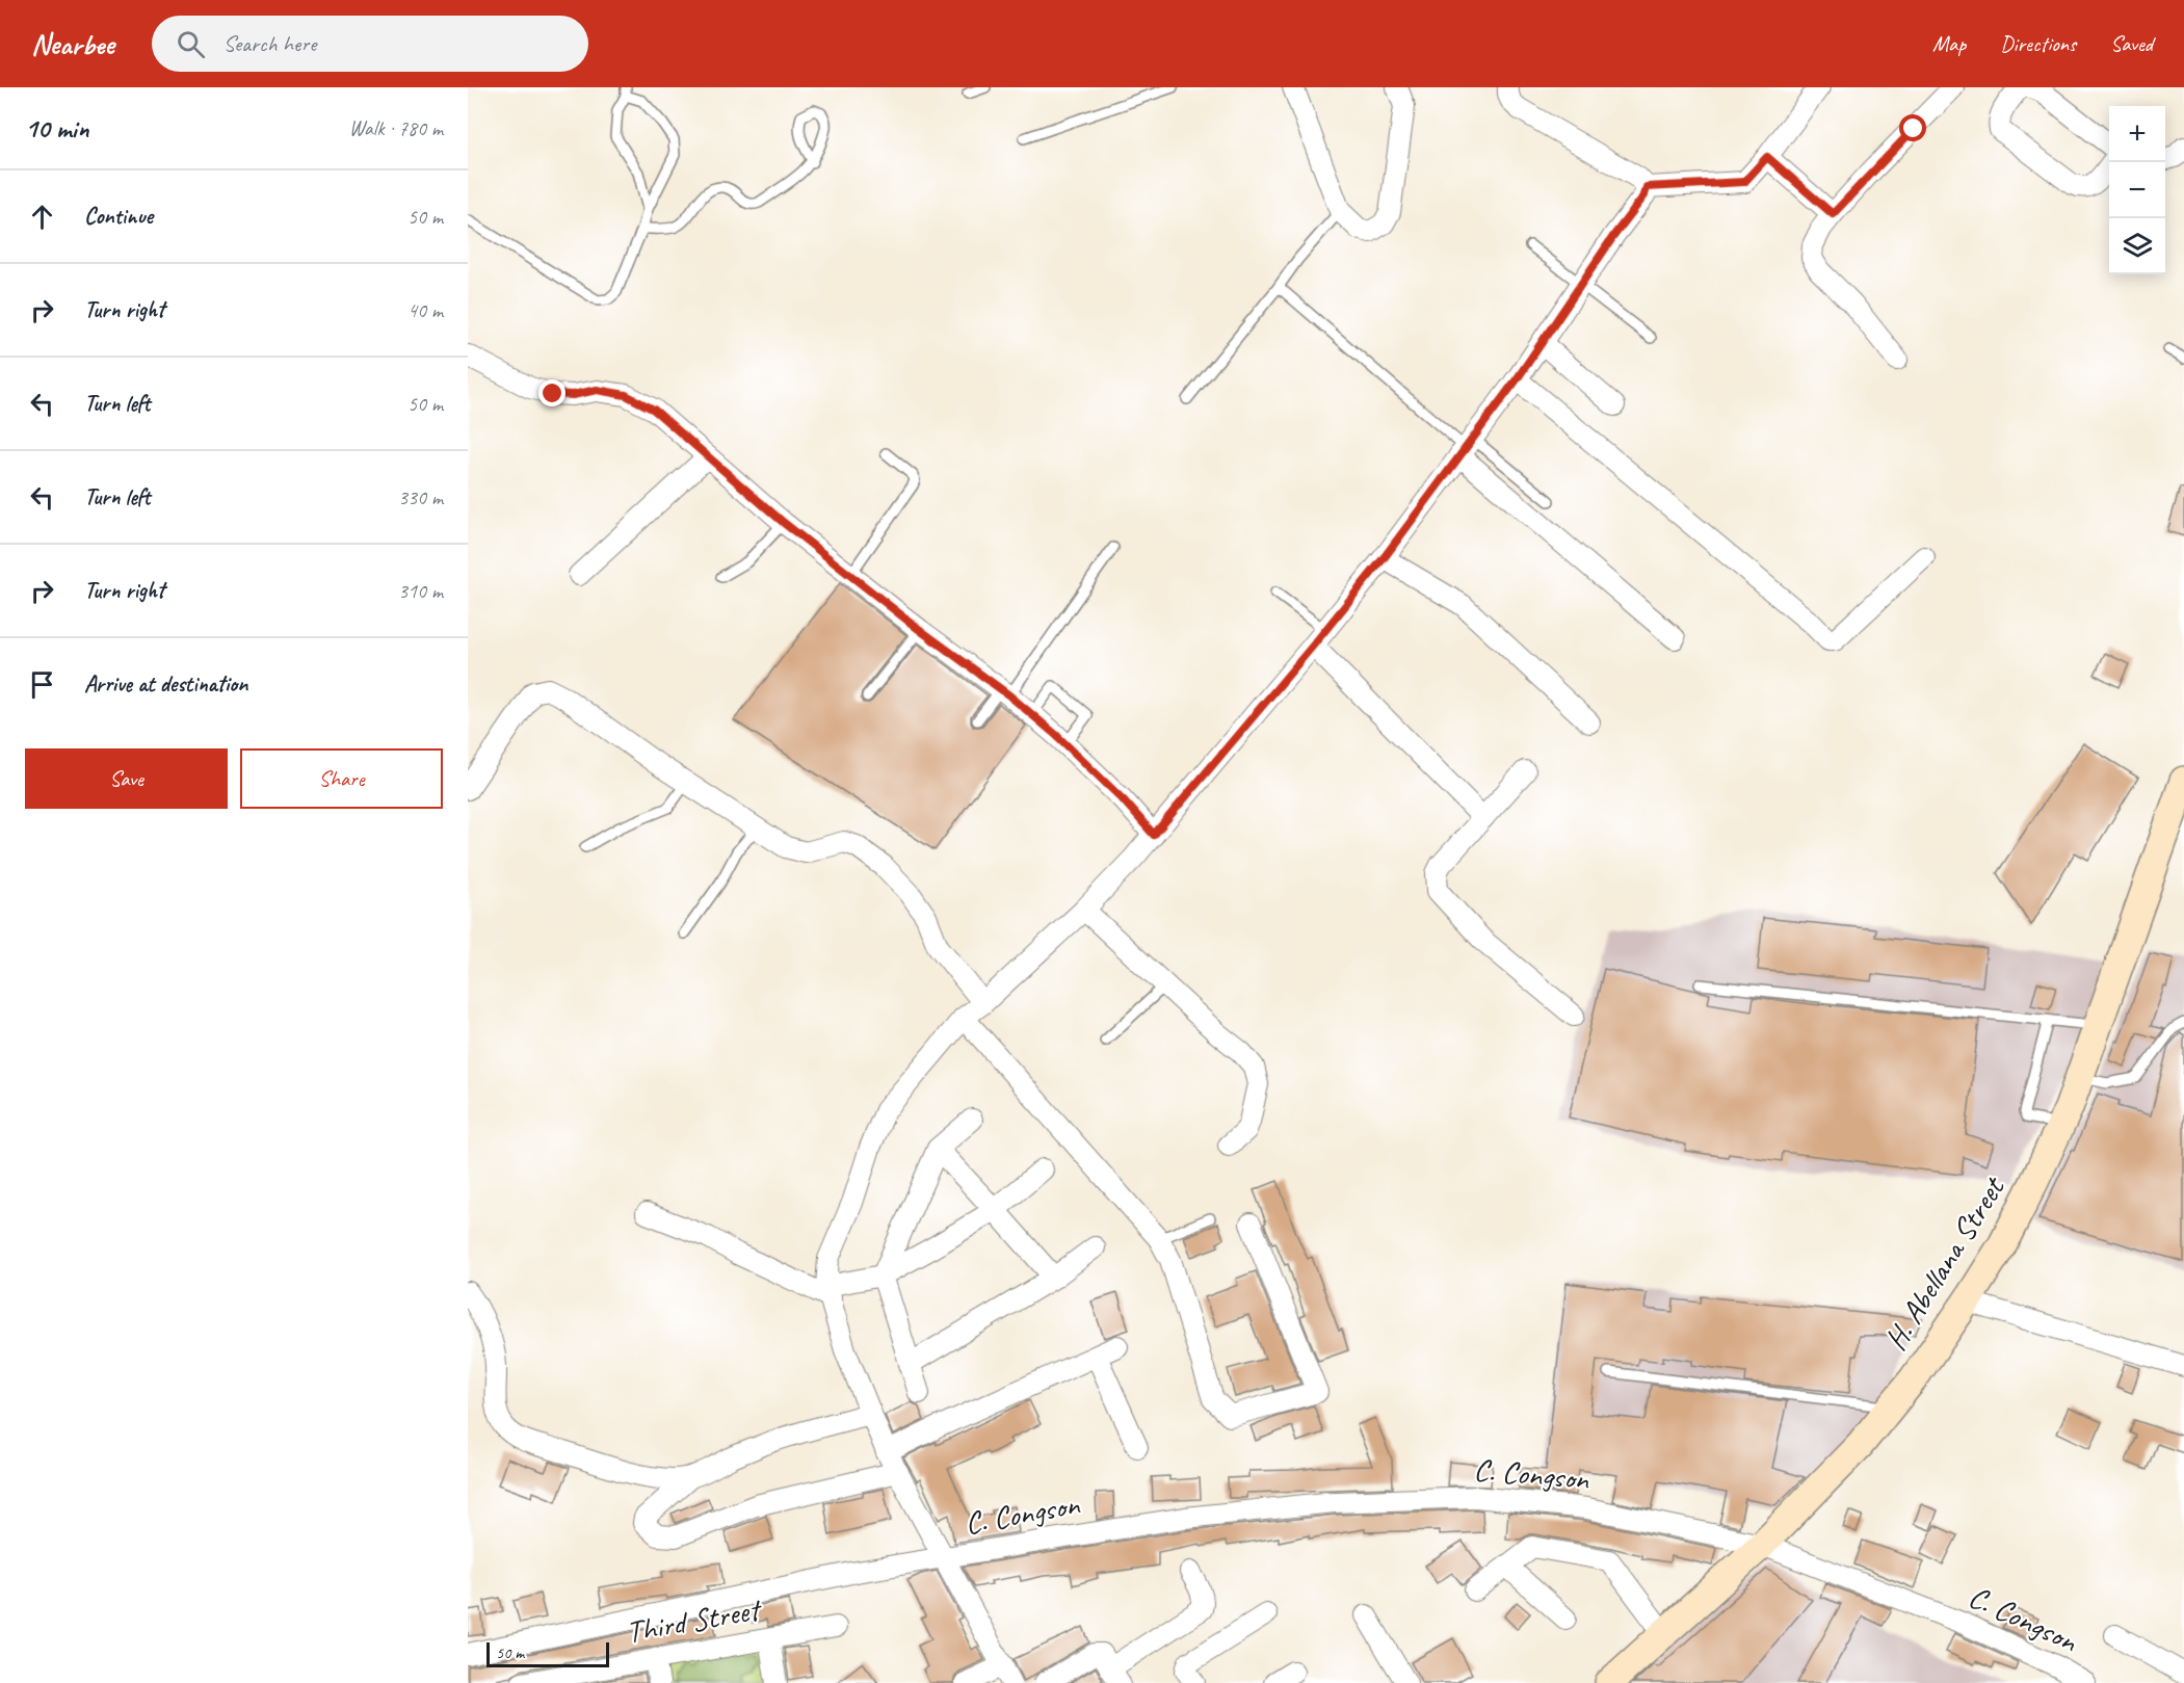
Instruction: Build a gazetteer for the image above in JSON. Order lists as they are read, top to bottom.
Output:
{
  "streets": {
    "main road": ["H. Abellana Street"],
    "street": ["C. Congson", "Third Street"]
  },
  "crossings": [
    ["H. Abellana Street", "C. Congson"]
  ],
  "scale_bar": "50 m",
  "page": {
    "header": "Nearbee",
    "search": "Search here",
    "nav": ["Map", "Directions", "Saved"],
    "heading": ["10 min", "Walk · 780 m"],
    "map_buttons": ["+", "−"],
    "list": [
      ["Continue", "50 m"],
      ["Turn right", "40 m"],
      ["Turn left", "50 m"],
      ["Turn left", "330 m"],
      ["Turn right", "310 m"],
      "Arrive at destination"
    ],
    "buttons": ["Save", "Share"],
    "scale": "50 m"
  }
}
